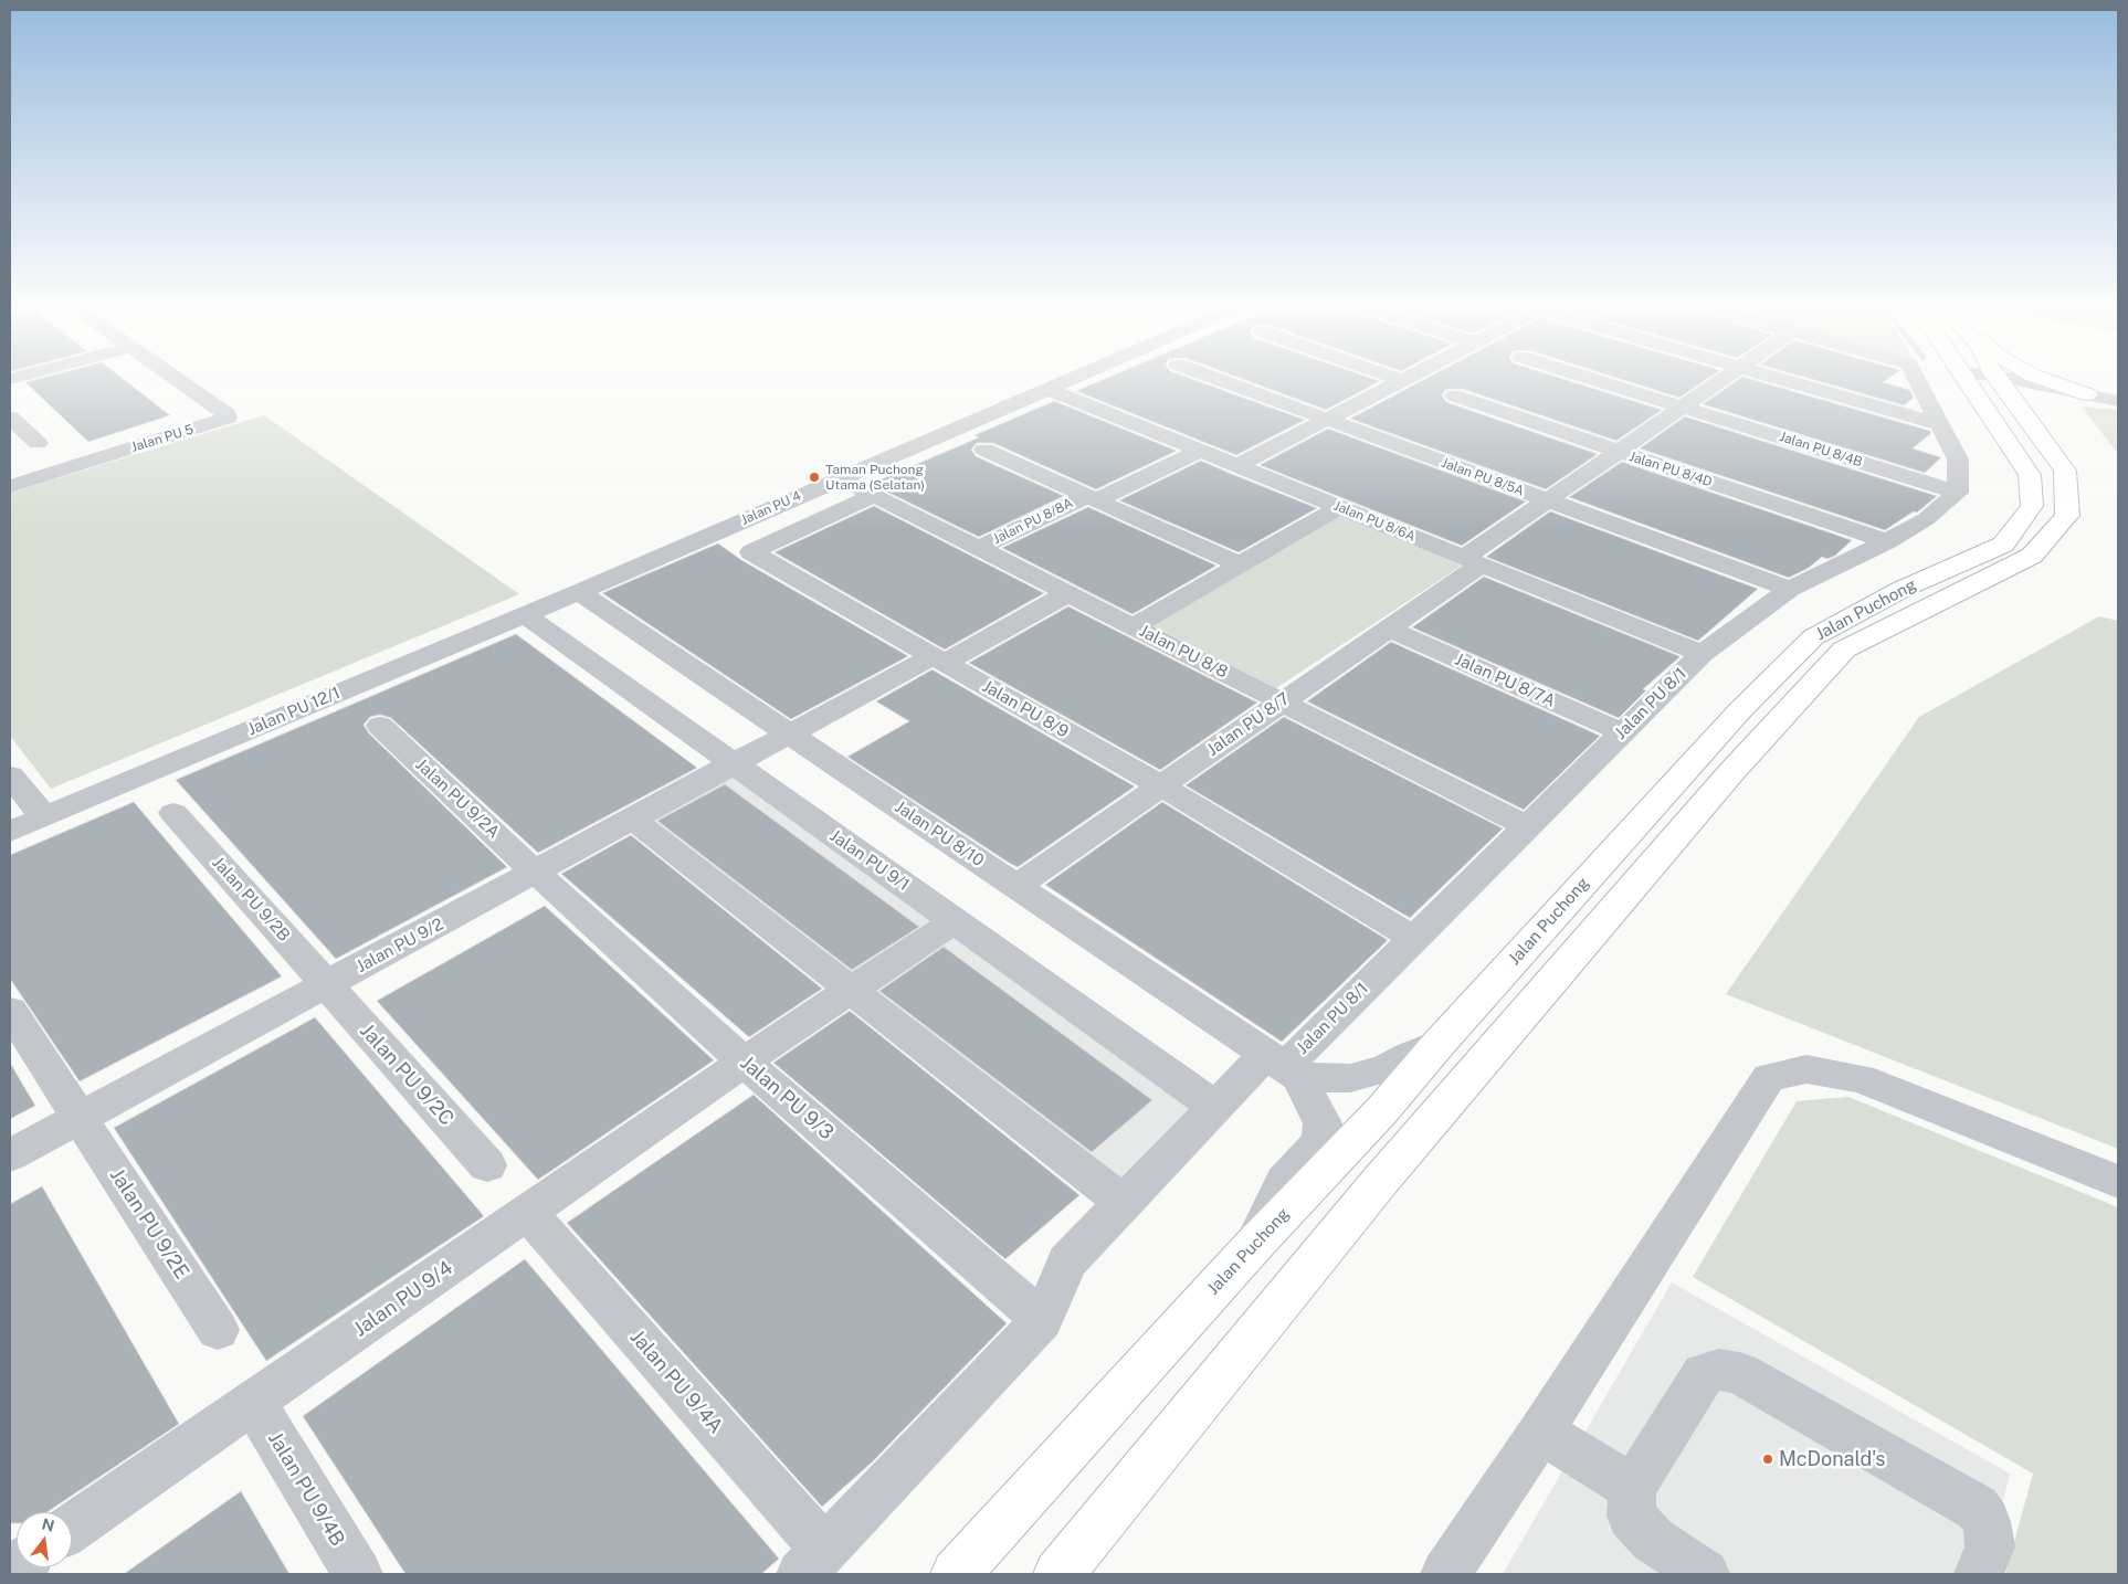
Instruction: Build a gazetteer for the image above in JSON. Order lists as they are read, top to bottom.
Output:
{
  "streets": {
    "main road": ["Jalan Puchong"],
    "street": [
      "Jalan PU 5",
      "Jalan PU 8/4B",
      "Jalan PU 8/4D",
      "Jalan PU 8/5A",
      "Jalan PU 4",
      "Jalan PU 8/8A",
      "Jalan PU 8/6A",
      "Jalan PU 8/8",
      "Jalan PU 8/7A",
      "Jalan PU 8/1",
      "Jalan PU 8/9",
      "Jalan PU 12/1",
      "Jalan PU 8/7",
      "Jalan PU 9/2A",
      "Jalan PU 8/10",
      "Jalan PU 9/1",
      "Jalan PU 9/2B",
      "Jalan PU 9/2",
      "Jalan PU 9/2C",
      "Jalan PU 9/3",
      "Jalan PU 9/2E",
      "Jalan PU 9/4",
      "Jalan PU 9/4A",
      "Jalan PU 9/4B"
    ]
  },
  "crossings": [
    ["Jalan PU 8/4B", "Jalan PU 8/1"],
    ["Jalan PU 8/4B", "Jalan PU 8/7"],
    ["Jalan PU 8/4D", "Jalan PU 8/1"],
    ["Jalan PU 8/4D", "Jalan PU 8/7"],
    ["Jalan PU 8/5A", "Jalan PU 8/1"],
    ["Jalan PU 8/5A", "Jalan PU 8/7"],
    ["Jalan PU 4", "Jalan PU 8/6A"],
    ["Jalan PU 4", "Jalan PU 8/8"],
    ["Jalan PU 4", "Jalan PU 12/1"],
    ["Jalan PU 4", "Jalan PU 8/10"],
    ["Jalan PU 8/8A", "Jalan PU 8/6A"],
    ["Jalan PU 8/8A", "Jalan PU 8/8"],
    ["Jalan PU 8/6A", "Jalan PU 8/1"],
    ["Jalan PU 8/6A", "Jalan PU 8/7"],
    ["Jalan PU 8/8", "Jalan PU 8/1"],
    ["Jalan PU 8/8", "Jalan PU 8/9"],
    ["Jalan PU 8/8", "Jalan PU 8/7"],
    ["Jalan PU 8/8", "Jalan PU 9/2"],
    ["Jalan PU 8/7A", "Jalan PU 8/1"],
    ["Jalan PU 8/7A", "Jalan PU 8/7"],
    ["Jalan PU 8/1", "Jalan PU 8/9"],
    ["Jalan PU 8/1", "Jalan PU 8/10"],
    ["Jalan PU 8/9", "Jalan PU 8/7"],
    ["Jalan PU 8/9", "Jalan PU 9/2"],
    ["Jalan PU 12/1", "Jalan PU 8/10"],
    ["Jalan PU 12/1", "Jalan PU 9/1"],
    ["Jalan PU 8/7", "Jalan PU 8/10"],
    ["Jalan PU 9/2A", "Jalan PU 9/2"],
    ["Jalan PU 9/2A", "Jalan PU 9/3"],
    ["Jalan PU 8/10", "Jalan PU 9/2"],
    ["Jalan PU 9/1", "Jalan PU 9/2"],
    ["Jalan PU 9/1", "Jalan PU 9/4"],
    ["Jalan PU 9/2B", "Jalan PU 9/2"],
    ["Jalan PU 9/2B", "Jalan PU 9/2C"],
    ["Jalan PU 9/2", "Jalan PU 9/2C"],
    ["Jalan PU 9/2", "Jalan PU 9/3"],
    ["Jalan PU 9/2", "Jalan PU 9/2E"],
    ["Jalan PU 9/3", "Jalan PU 9/4"],
    ["Jalan PU 9/4", "Jalan PU 9/4A"],
    ["Jalan PU 9/4", "Jalan PU 9/4B"]
  ],
  "places": ["Taman Puchong Utama (Selatan)", "McDonald's"],
  "north": "top"
}
